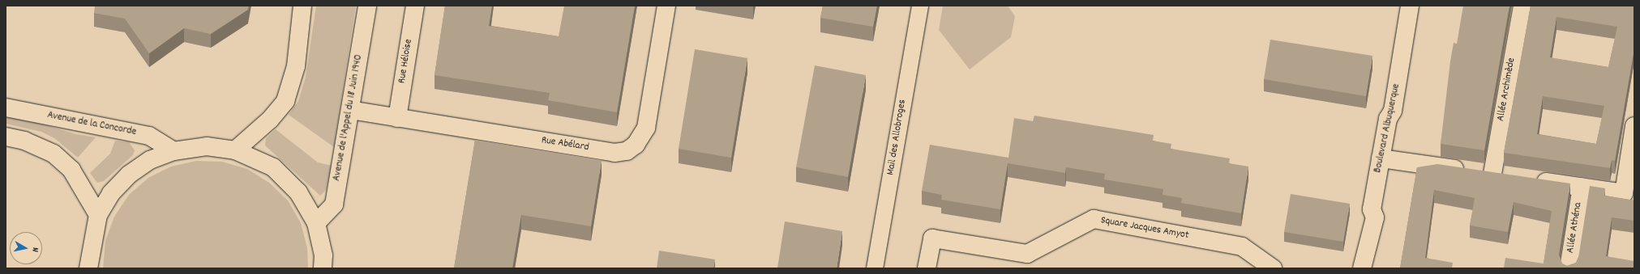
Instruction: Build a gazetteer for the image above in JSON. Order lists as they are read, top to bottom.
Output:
{
  "streets": {
    "street": [
      "Rue Héloise",
      "Allée Archimède",
      "Avenue de l'Appel du 18 Juin 1940",
      "Avenue de la Concorde",
      "Boulevard Albuquerque",
      "Mail des Allobroges",
      "Rue Abélard",
      "Allée Athéna",
      "Square Jacques Amyot"
    ]
  },
  "crossings": [
    ["Rue Héloise", "Rue Abélard"],
    ["Avenue de l'Appel du 18 Juin 1940", "Rue Abélard"]
  ],
  "north": "right"
}
